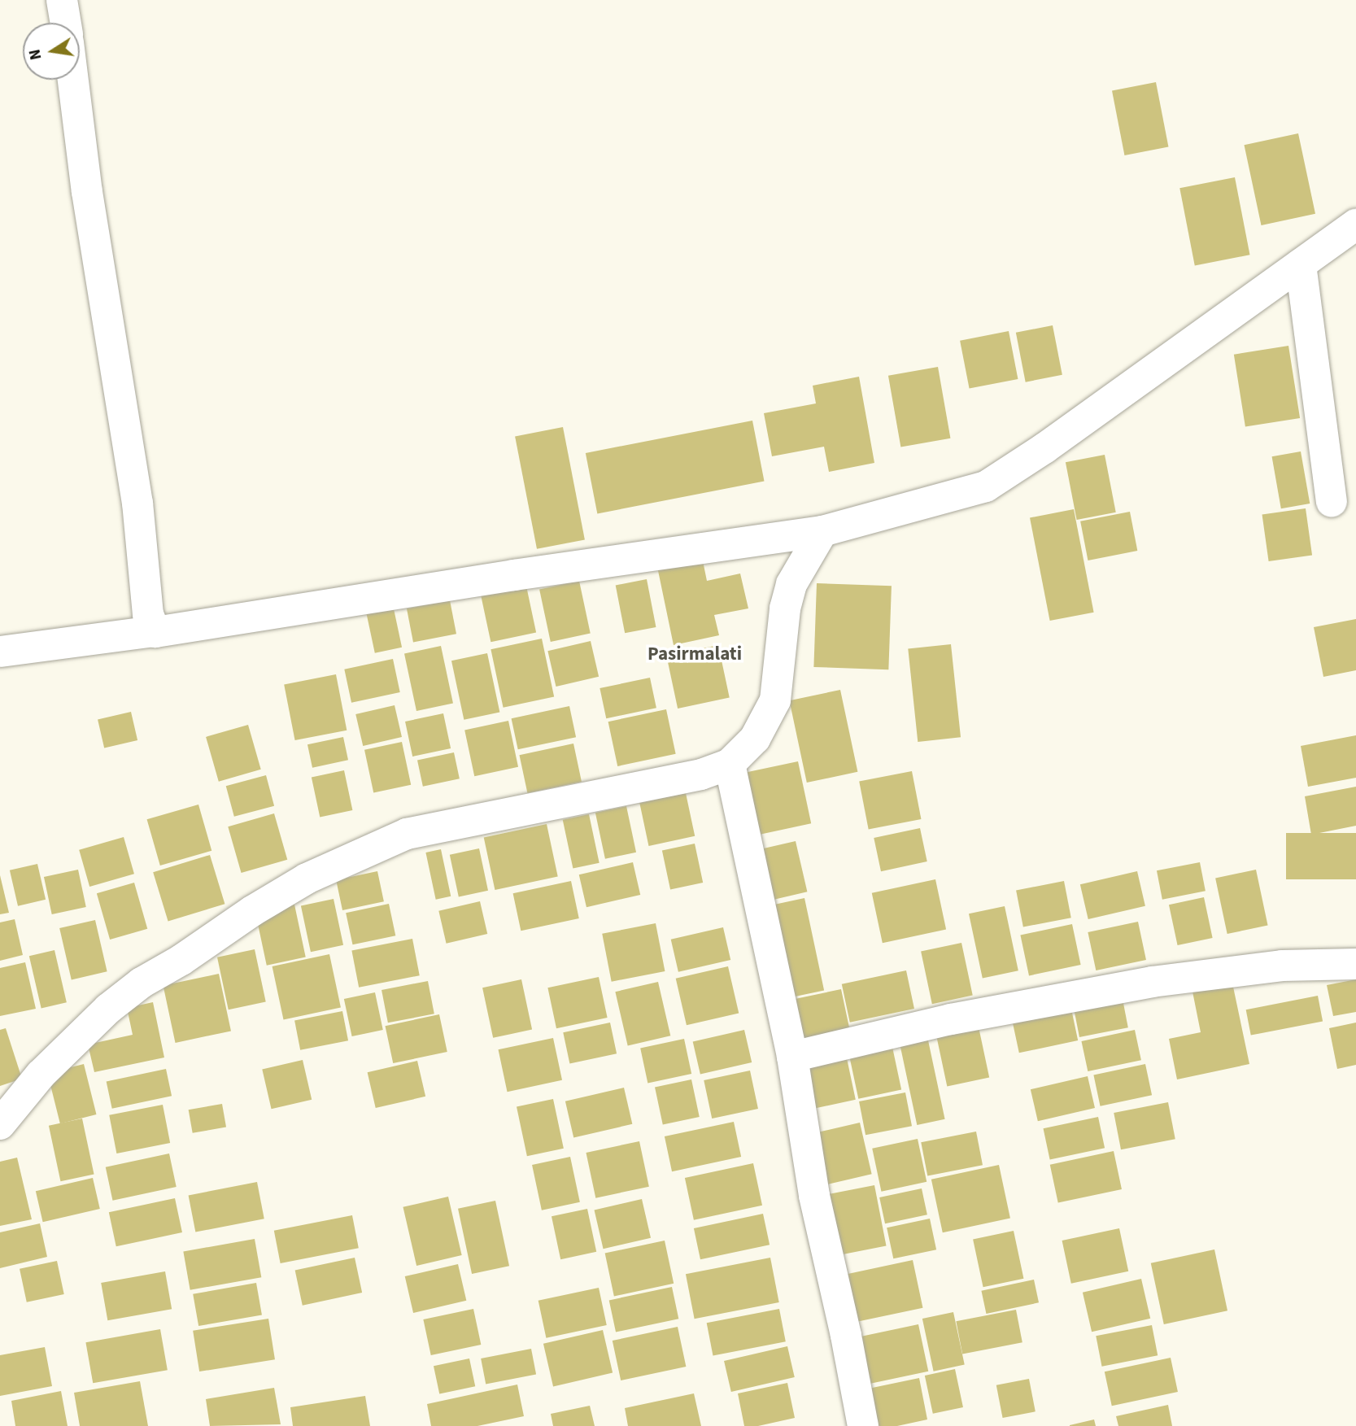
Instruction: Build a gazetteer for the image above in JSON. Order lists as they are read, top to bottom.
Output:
{
  "districts": ["Pasirmalati"],
  "north": "left"
}
